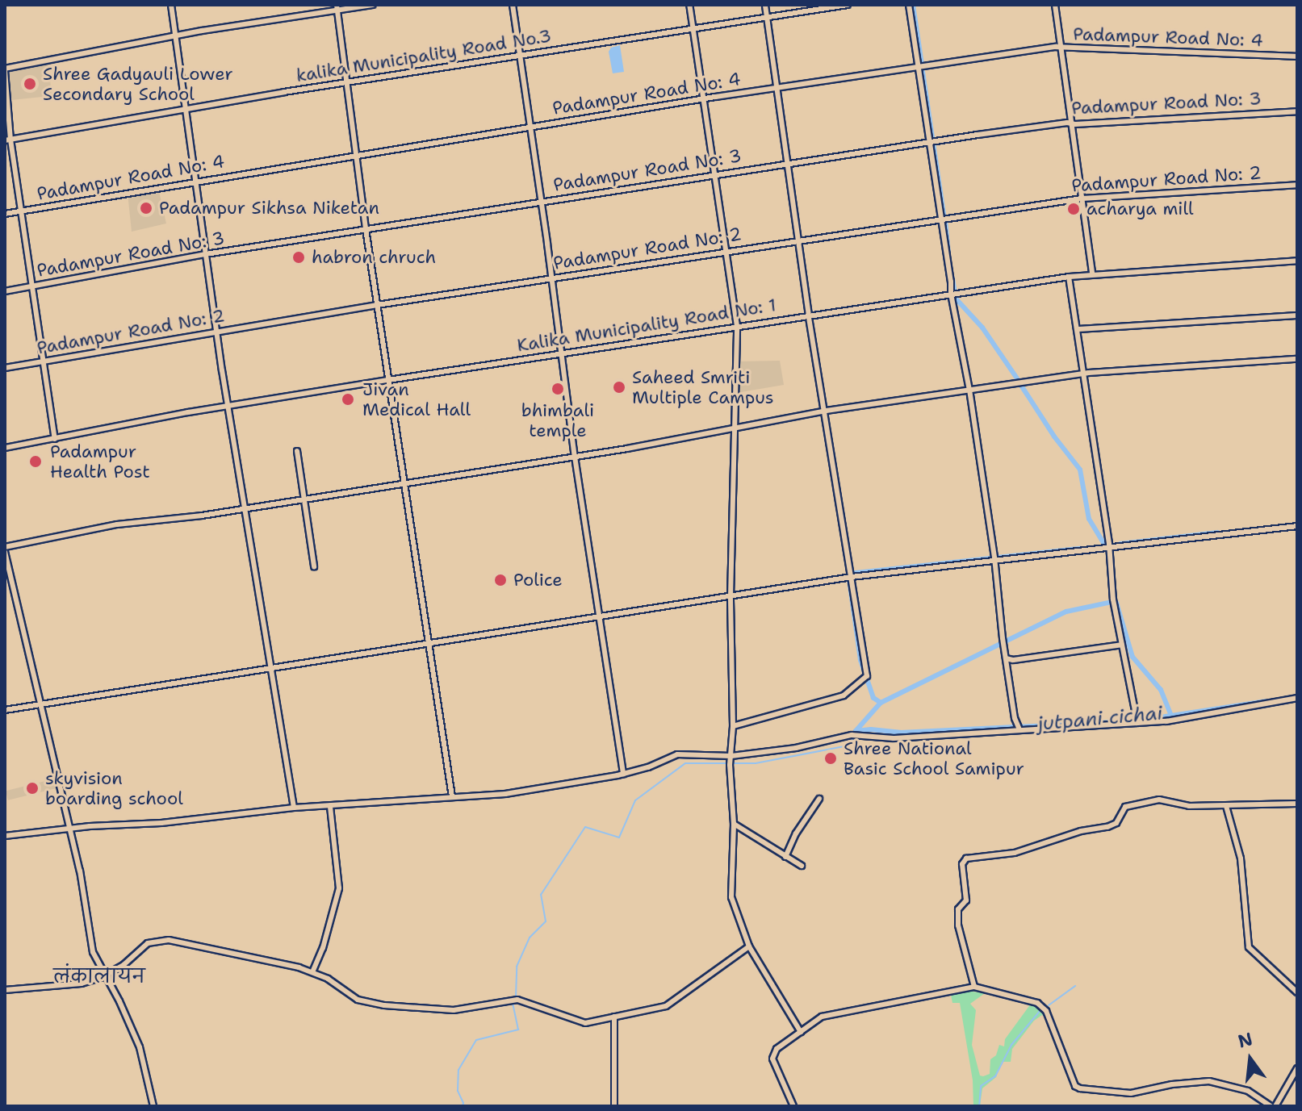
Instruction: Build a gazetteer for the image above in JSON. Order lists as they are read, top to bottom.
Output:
{
  "streets": {
    "street": [
      "Padampur Road No: 4",
      "kalika Municipality Road No.3",
      "Padampur Road No: 3",
      "Padampur Road No: 2",
      "Kalika Municipality Road No: 1"
    ]
  },
  "districts": ["लंकालायन"],
  "water": ["jutpani cichai"],
  "places": [
    "Shree Gadyauli Lower Secondary School",
    "Padampur Sikhsa Niketan",
    "acharya mill",
    "habron chruch",
    "Saheed Smriti Multiple Campus",
    "bhimbali temple",
    "Jivan Medical Hall",
    "Padampur Health Post",
    "Police",
    "Shree National Basic School Samipur",
    "skyvision boarding school"
  ],
  "north": "top"
}
